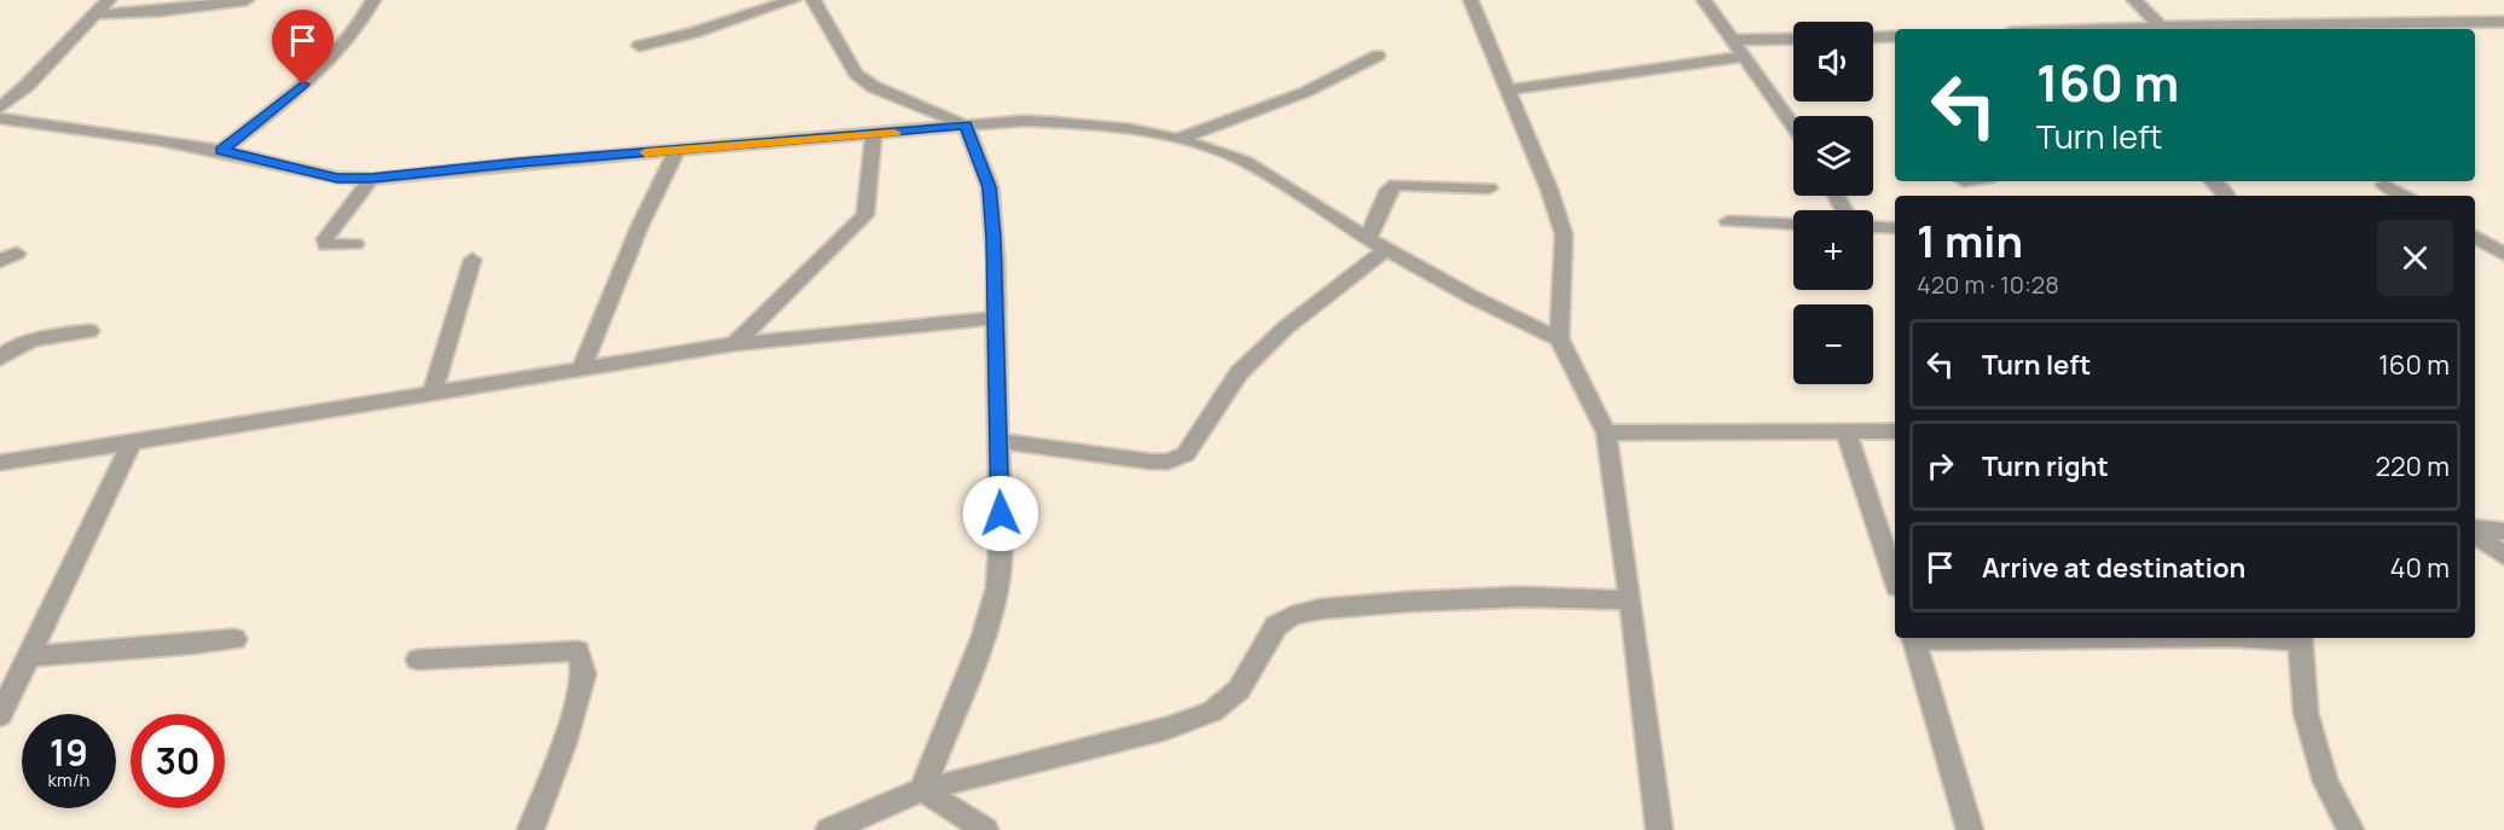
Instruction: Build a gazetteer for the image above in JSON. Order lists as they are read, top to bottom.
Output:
{
  "page": {
    "map_buttons": ["+", "−"],
    "turn": ["160 m", "Turn left"],
    "heading": ["1 min", "420 m · 10:28"],
    "list": [
      {
        "name": "Turn left",
        "value": "160 m"
      },
      {
        "name": "Turn right",
        "value": "220 m"
      },
      {
        "name": "Arrive at destination",
        "value": "40 m"
      }
    ],
    "speed": "19 km/h",
    "limit": "30"
  }
}
